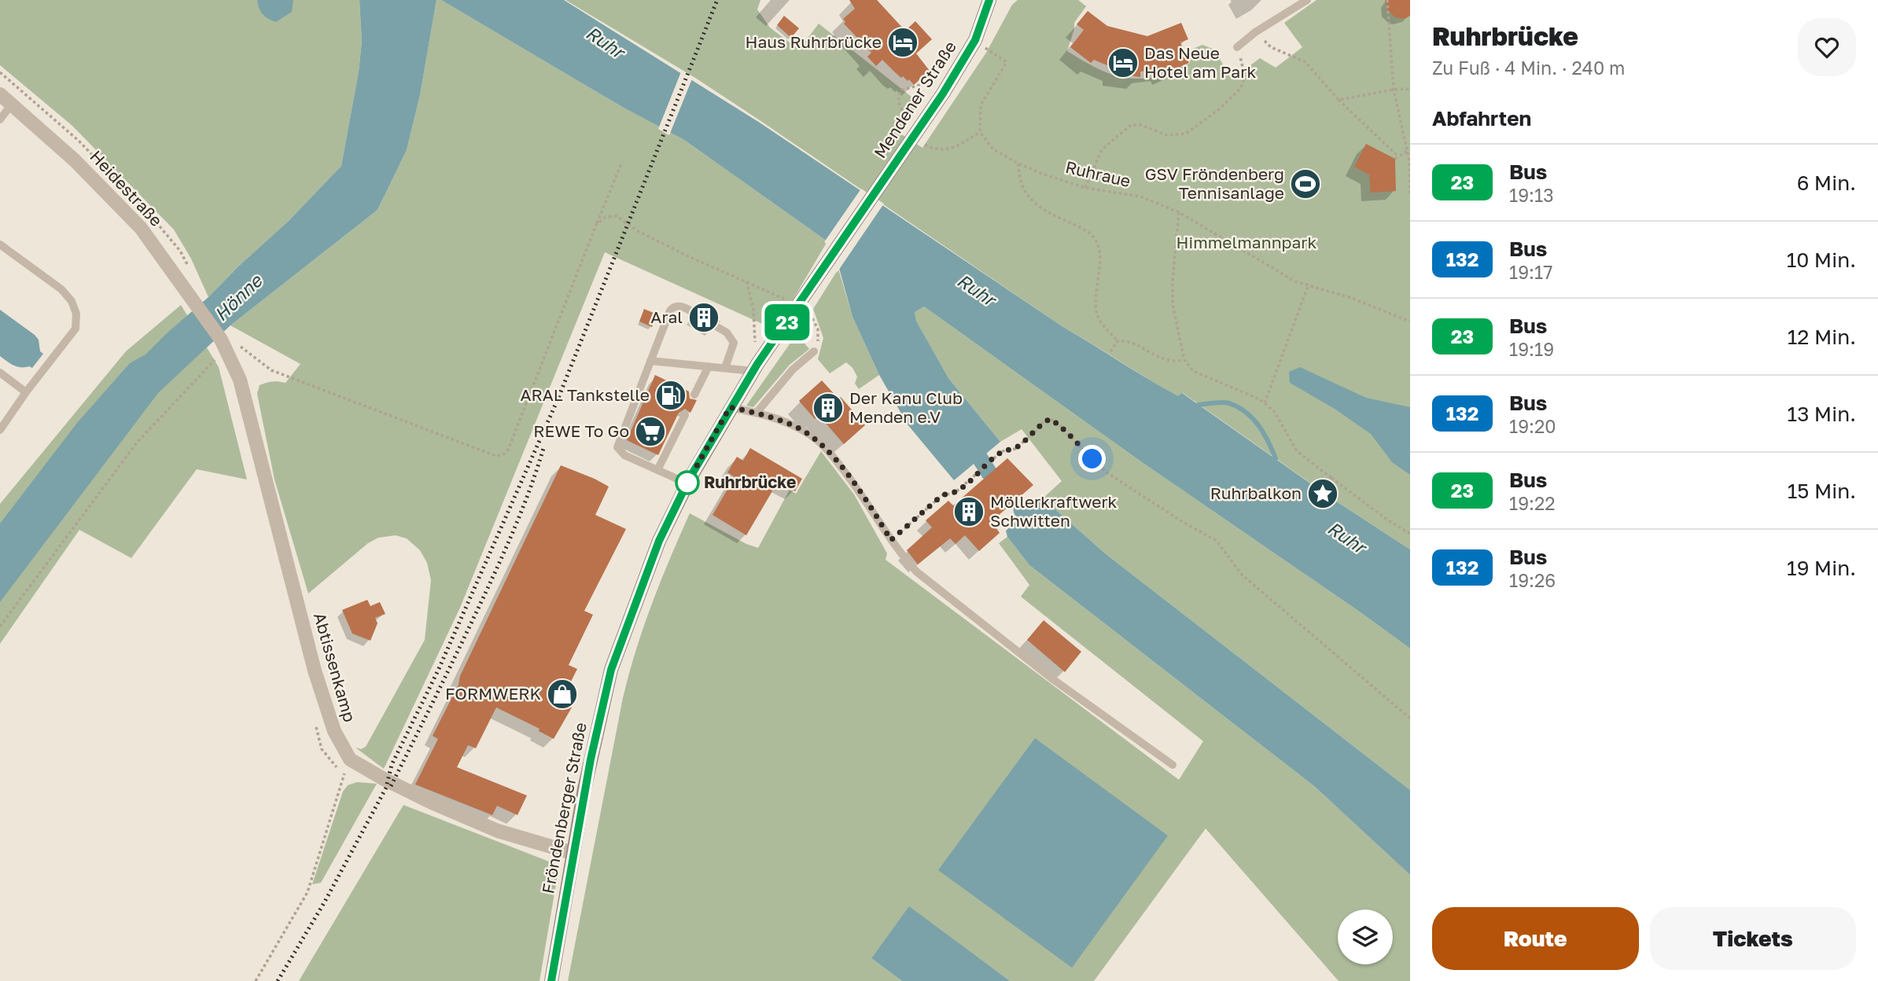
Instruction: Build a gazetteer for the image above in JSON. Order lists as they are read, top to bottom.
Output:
{
  "streets": {
    "main road": ["Mendener Straße", "Fröndenberger Straße"],
    "street": ["Heidestraße", "Abtissenkamp"],
    "path": ["Ruhraue"]
  },
  "crossings": [
    ["Mendener Straße", "Fröndenberger Straße"],
    ["Heidestraße", "Abtissenkamp"]
  ],
  "water": ["Ruhr", "Hönne"],
  "parks": ["Himmelmannpark"],
  "places": {
    "hotel": ["Haus Ruhrbrücke", "Das Neue Hotel am Park"],
    "sports": ["GSV Fröndenberg Tennisanlage"],
    "building": ["Aral", "Der Kanu Club Menden e.V", "Möllerkraftwerk Schwitten"],
    "fuel station": ["ARAL Tankstelle"],
    "supermarket": ["REWE To Go"],
    "other": ["Ruhrbrücke"],
    "place": ["Ruhrbalkon"],
    "shop": ["FORMWERK"]
  },
  "lines": ["bus line 23"],
  "page": {
    "on_map": "23",
    "heading": [
      ["Ruhrbrücke", "Zu Fuß · 4 Min. · 240 m"],
      "Abfahrten"
    ],
    "list": [
      {
        "mark": "23",
        "name": "Bus",
        "note": "19:13",
        "value": "6 Min."
      },
      {
        "mark": "132",
        "name": "Bus",
        "note": "19:17",
        "value": "10 Min."
      },
      {
        "mark": "23",
        "name": "Bus",
        "note": "19:19",
        "value": "12 Min."
      },
      {
        "mark": "132",
        "name": "Bus",
        "note": "19:20",
        "value": "13 Min."
      },
      {
        "mark": "23",
        "name": "Bus",
        "note": "19:22",
        "value": "15 Min."
      },
      {
        "mark": "132",
        "name": "Bus",
        "note": "19:26",
        "value": "19 Min."
      }
    ],
    "buttons": ["Route", "Tickets"]
  }
}
